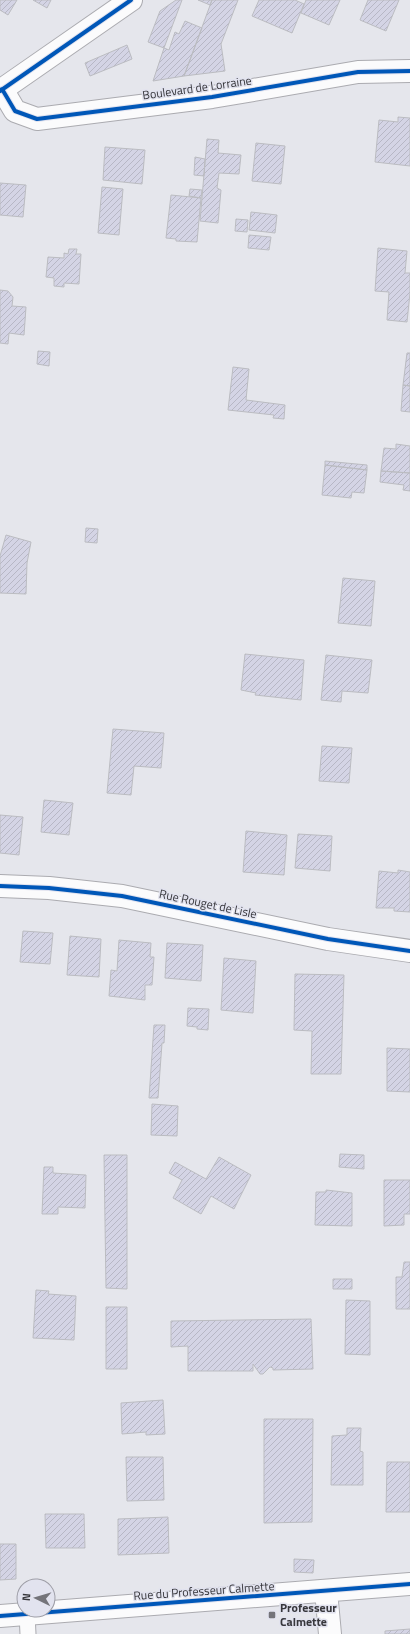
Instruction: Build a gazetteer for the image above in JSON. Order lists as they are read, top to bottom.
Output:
{
  "streets": {
    "street": ["Boulevard de Lorraine", "Rue Rouget de Lisle", "Rue du Professeur Calmette"]
  },
  "places": {
    "transit": ["Professeur Calmette"]
  },
  "north": "left"
}
